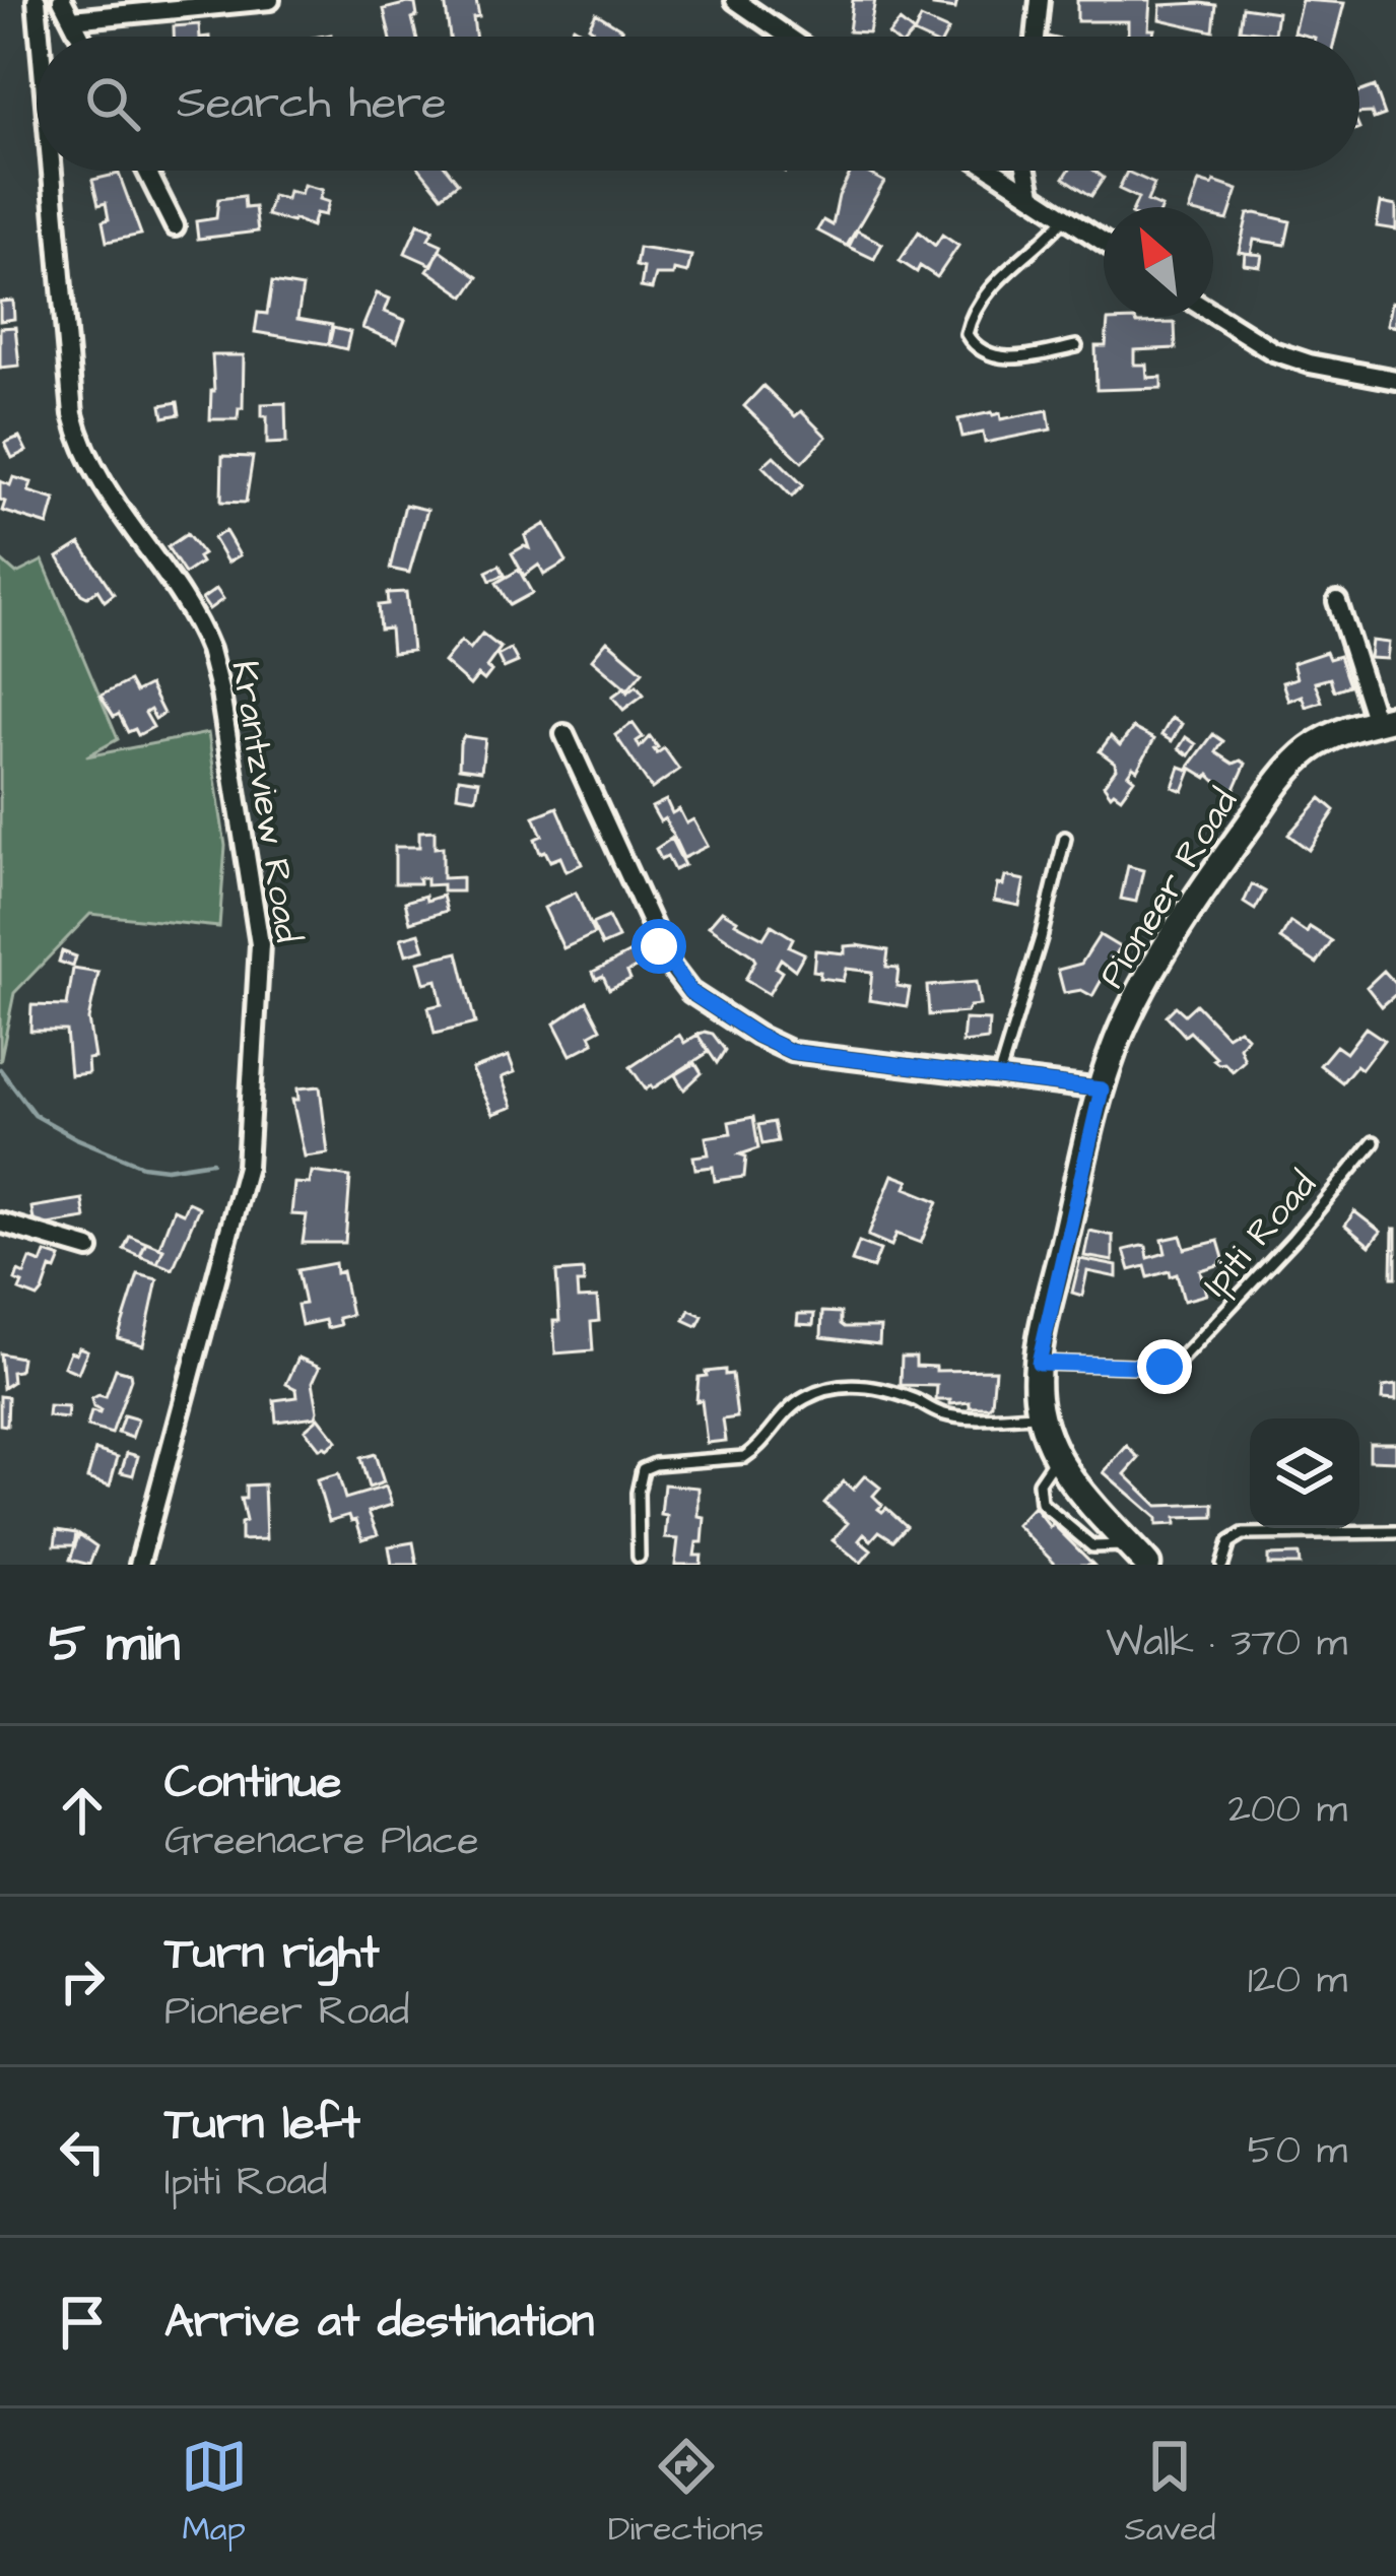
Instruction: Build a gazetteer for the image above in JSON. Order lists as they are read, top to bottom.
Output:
{
  "streets": {
    "main road": ["Pioneer Road"],
    "street": ["Krantzview Road"],
    "lane": ["Ipiti Road"]
  },
  "crossings": [
    ["Pioneer Road", "Ipiti Road"]
  ],
  "north": "top left",
  "page": {
    "search": "Search here",
    "heading": ["5 min", "Walk · 370 m"],
    "list": [
      ["Continue", "Greenacre Place", "200 m"],
      ["Turn right", "Pioneer Road", "120 m"],
      ["Turn left", "Ipiti Road", "50 m"],
      "Arrive at destination"
    ],
    "nav": ["Map", "Directions", "Saved"]
  }
}
